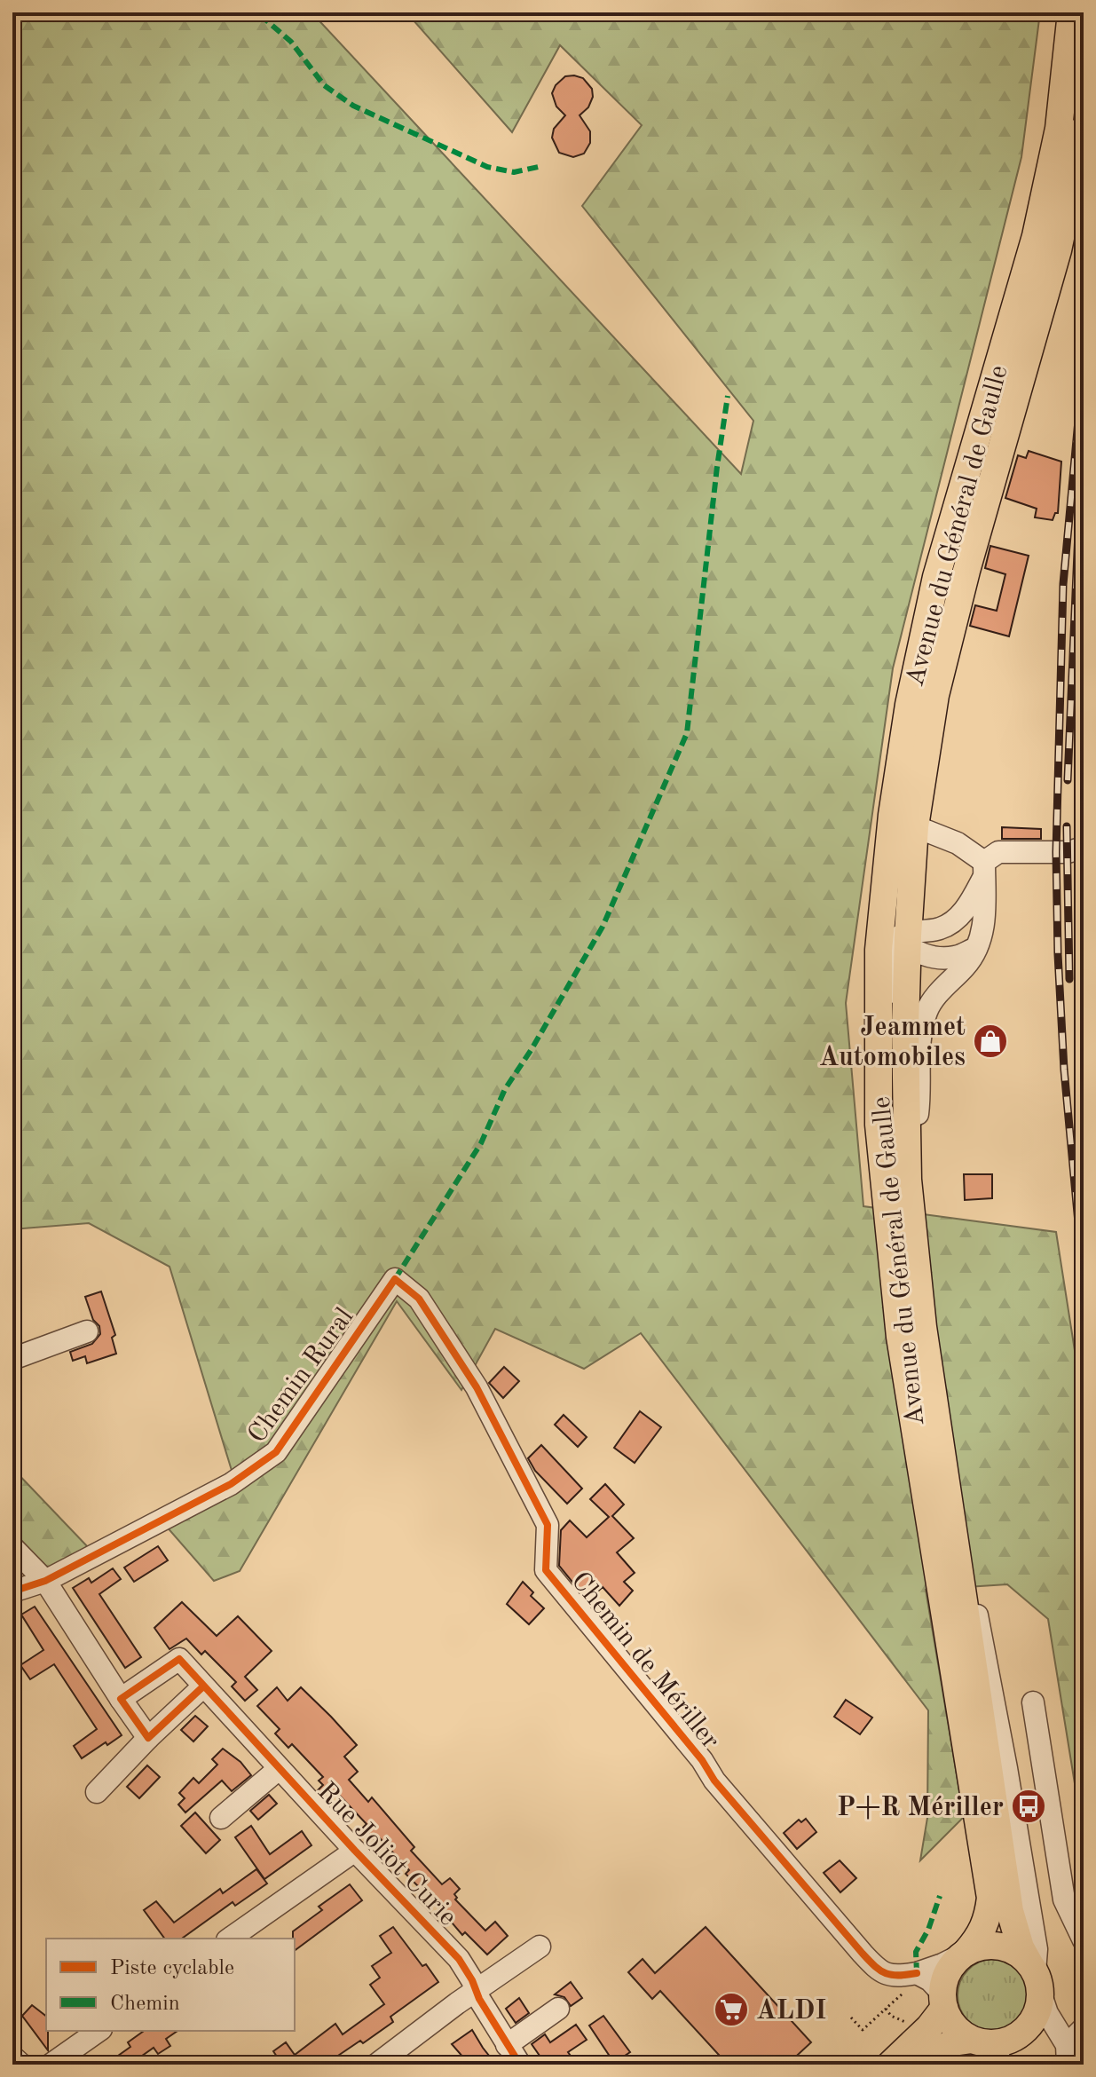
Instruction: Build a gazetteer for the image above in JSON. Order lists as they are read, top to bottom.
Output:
{
  "streets": {
    "main road": ["Avenue du Général de Gaulle"],
    "street": ["Chemin Rural", "Chemin de Mériller", "Rue Joliot Curie"]
  },
  "crossings": [
    ["Chemin Rural", "Chemin de Mériller"]
  ],
  "places": {
    "shop": ["Jeammet Automobiles"],
    "bus stop": ["P+R Mériller"],
    "supermarket": ["ALDI"]
  },
  "legend": ["Piste cyclable", "Chemin"]
}
